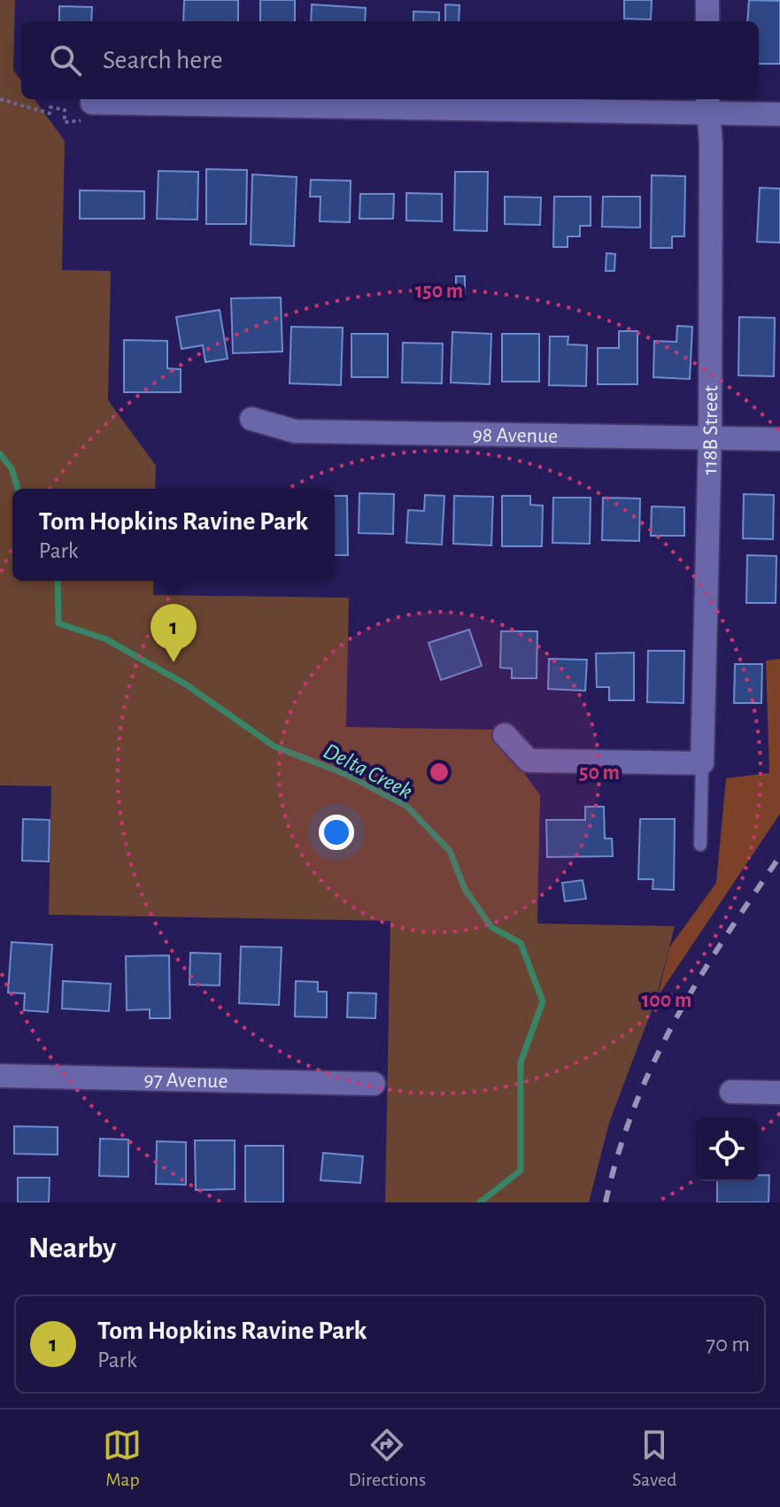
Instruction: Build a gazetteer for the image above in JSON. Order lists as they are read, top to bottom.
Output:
{
  "streets": {
    "street": ["118B Street", "98 Avenue", "97 Avenue"]
  },
  "crossings": [
    ["118B Street", "98 Avenue"]
  ],
  "water": ["Delta Creek"],
  "page": {
    "search": "Search here",
    "popup": ["Tom Hopkins Ravine Park", "Park"],
    "pins": "1",
    "heading": "Nearby",
    "list": [
      {
        "mark": "1",
        "name": "Tom Hopkins Ravine Park",
        "note": "Park",
        "value": "70 m"
      }
    ],
    "nav": ["Map", "Directions", "Saved"]
  },
  "rings": ["150 m", "50 m", "100 m"]
}
